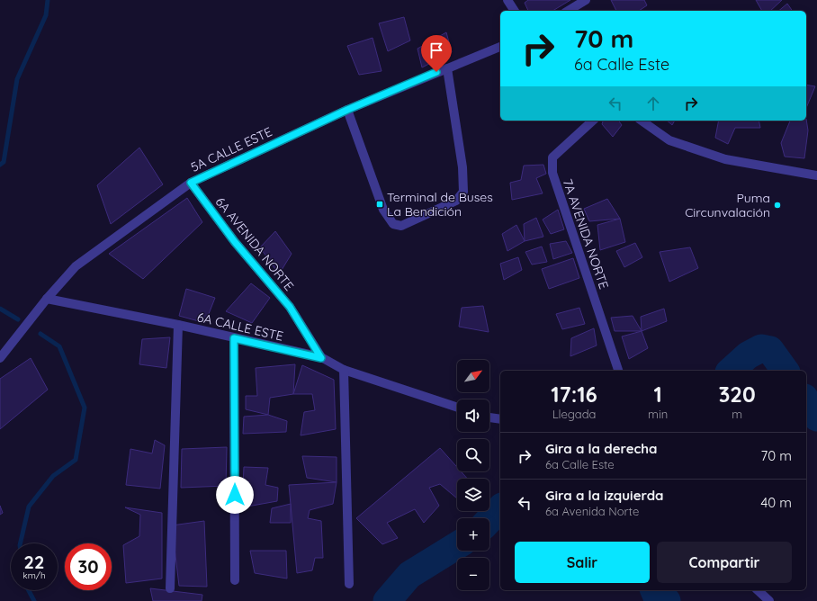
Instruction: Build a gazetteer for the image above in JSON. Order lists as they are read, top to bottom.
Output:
{
  "streets": {
    "street": [
      "5A CALLE ESTE",
      "7A AVENIDA NORTE",
      "6A AVENIDA NORTE",
      "6A CALLE ESTE"
    ]
  },
  "crossings": [
    ["5A CALLE ESTE", "6A AVENIDA NORTE"],
    ["5A CALLE ESTE", "6A CALLE ESTE"],
    ["6A AVENIDA NORTE", "6A CALLE ESTE"]
  ],
  "places": {
    "transit": ["Terminal de Buses La Bendición"],
    "other": ["Puma Circunvalación"]
  },
  "north": "top right",
  "page": {
    "turn": ["70 m", "6a Calle Este"],
    "map_buttons": ["+", "−"],
    "eta": [
      "17:16",
      "Llegada",
      "1",
      "min",
      "320",
      "m"
    ],
    "list": [
      {
        "name": "Gira a la derecha",
        "note": "6a Calle Este",
        "value": "70 m"
      },
      {
        "name": "Gira a la izquierda",
        "note": "6a Avenida Norte",
        "value": "40 m"
      }
    ],
    "buttons": ["Salir", "Compartir"],
    "speed": "22 km/h",
    "limit": "30"
  }
}
